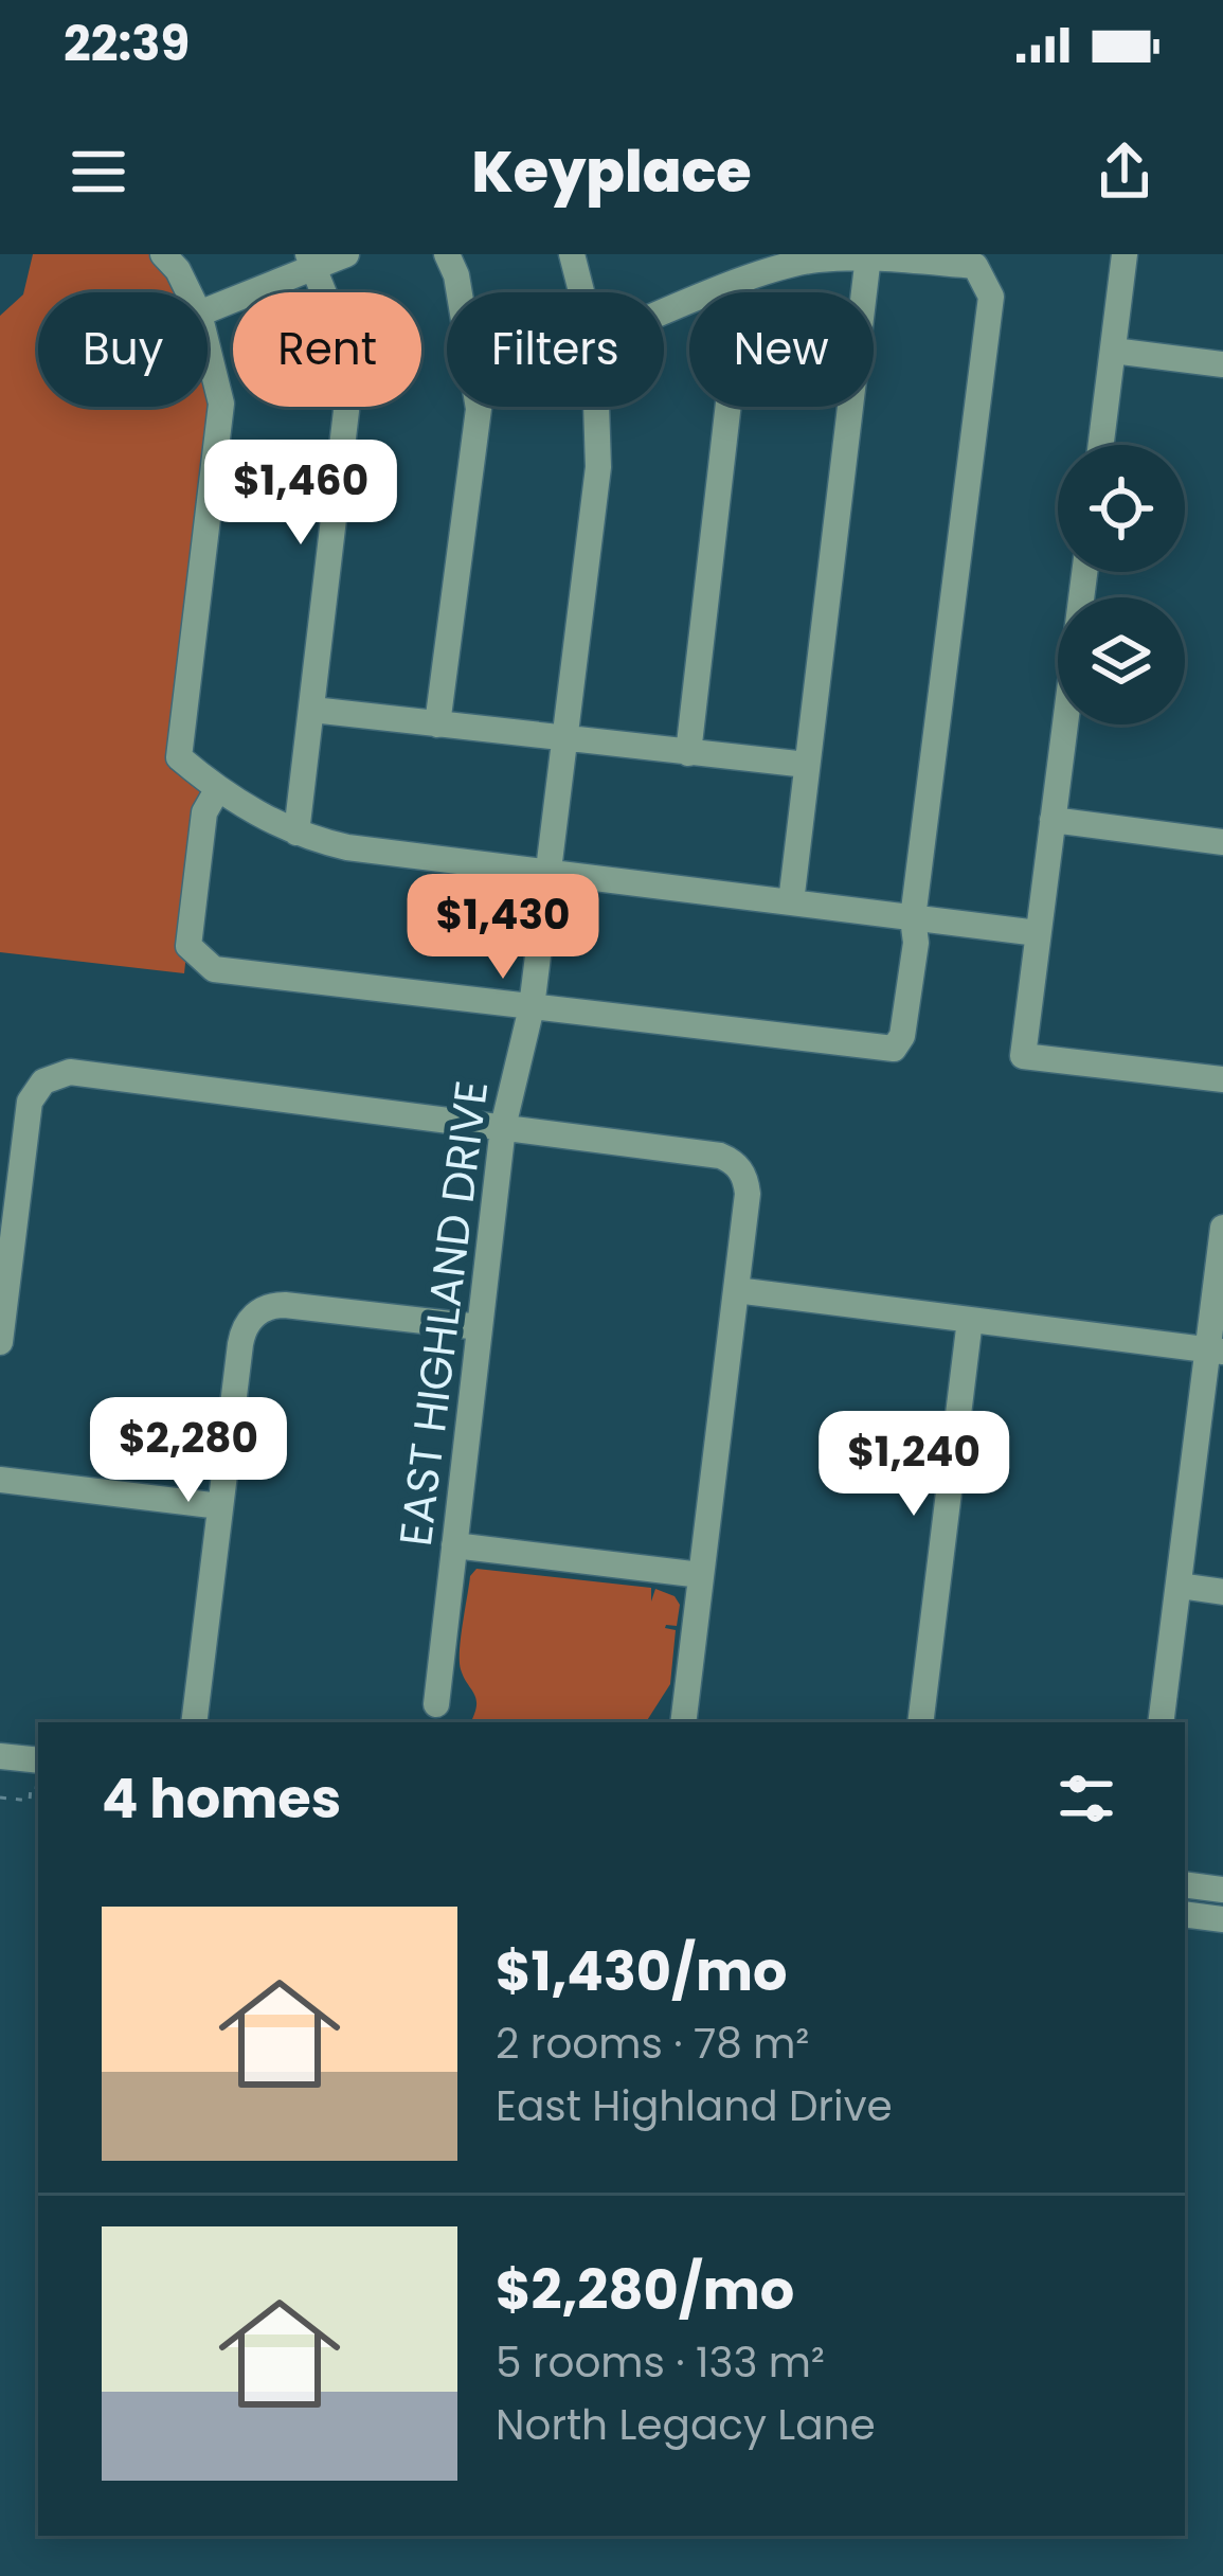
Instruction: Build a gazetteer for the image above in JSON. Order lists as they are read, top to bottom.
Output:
{
  "streets": {
    "street": ["EAST HIGHLAND DRIVE"]
  },
  "page": {
    "status": "22:39",
    "header": "Keyplace",
    "chip": [
      "Buy",
      "Rent",
      "Filters",
      "New"
    ],
    "price": [
      "$1,460",
      "$1,430",
      "$2,280",
      "$1,240"
    ],
    "heading": "4 homes",
    "list": [
      {
        "name": "$1,430/mo",
        "note": "2 rooms · 78 m² · East Highland Drive"
      },
      {
        "name": "$2,280/mo",
        "note": "5 rooms · 133 m² · North Legacy Lane"
      }
    ]
  }
}
